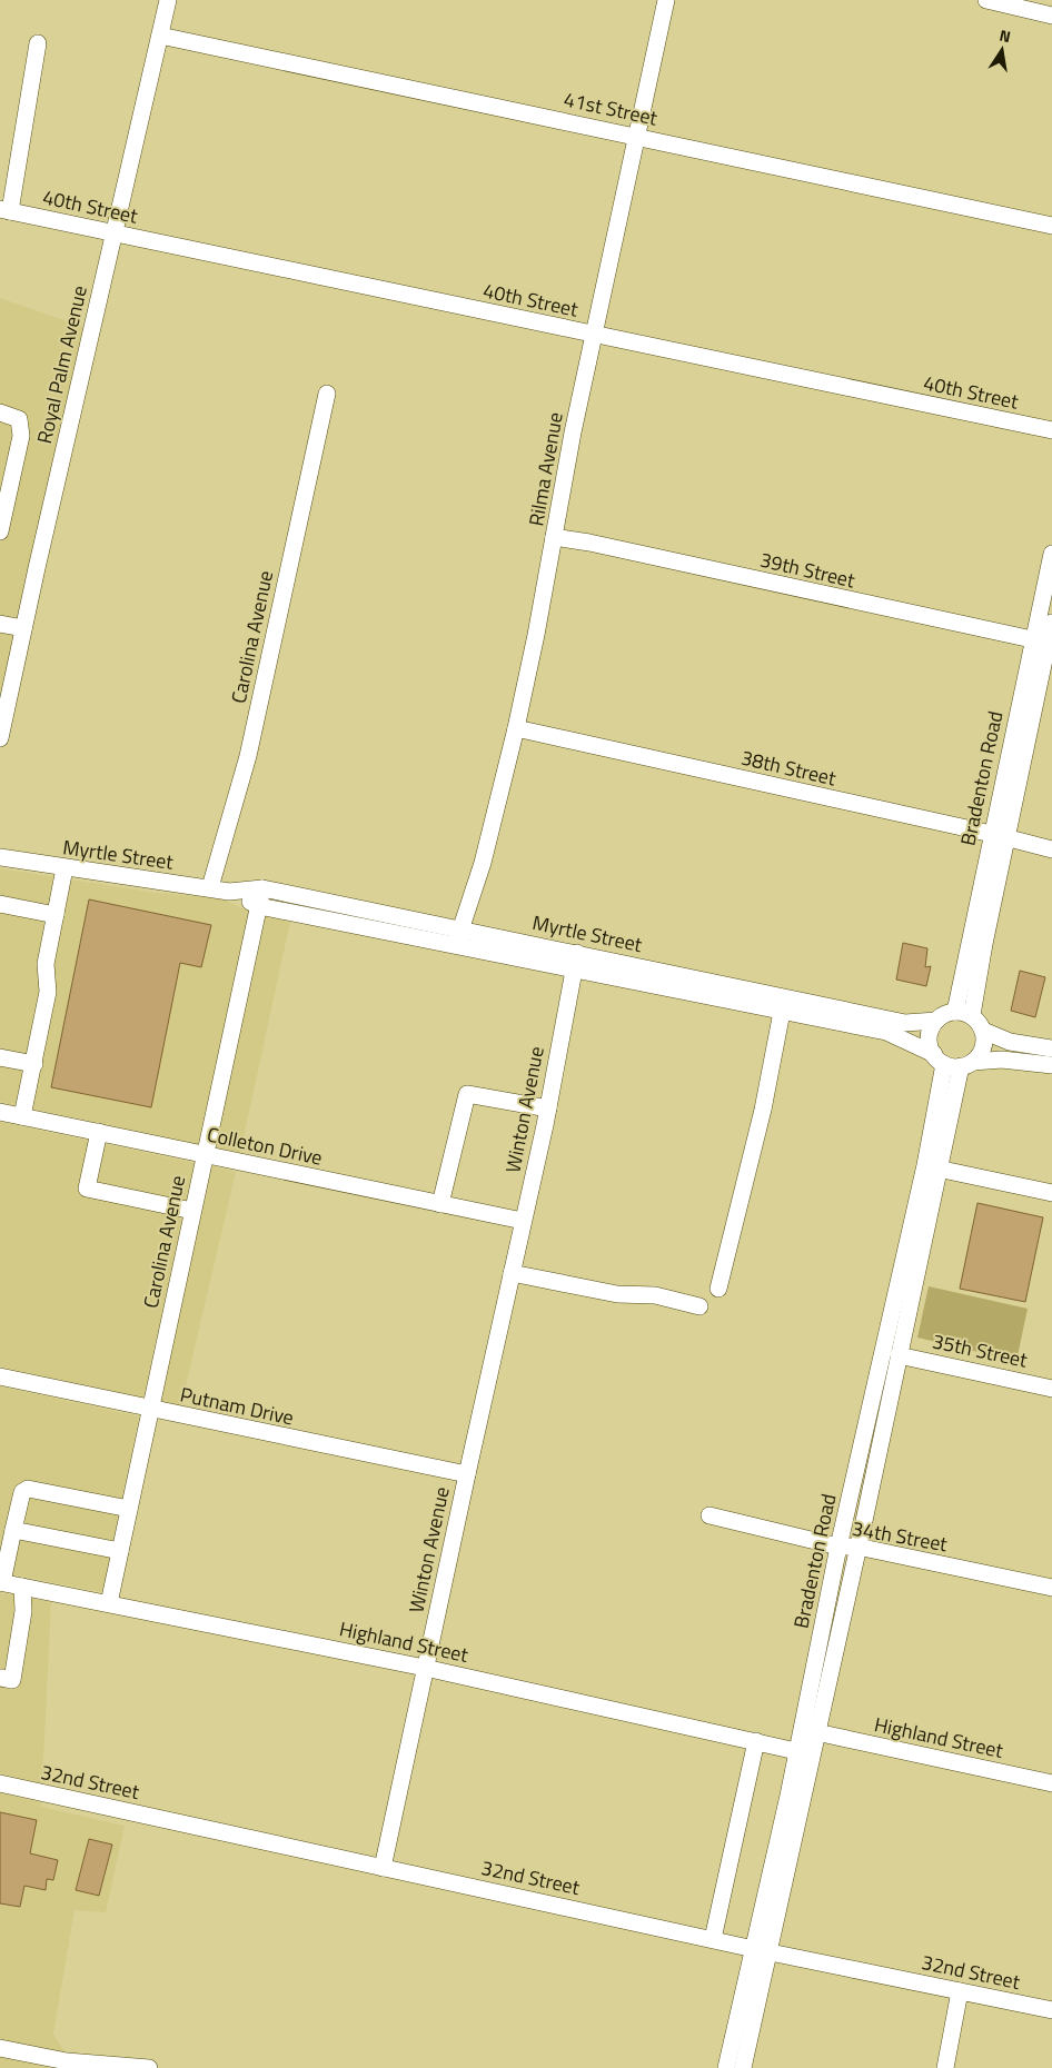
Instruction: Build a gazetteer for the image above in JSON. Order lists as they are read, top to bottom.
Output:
{
  "streets": {
    "street": [
      "41st Street",
      "40th Street",
      "Royal Palm Avenue",
      "Rilma Avenue",
      "39th Street",
      "Carolina Avenue",
      "38th Street",
      "Bradenton Road",
      "Myrtle Street",
      "Winton Avenue",
      "Colleton Drive",
      "35th Street",
      "Putnam Drive",
      "34th Street",
      "Highland Street",
      "32nd Street"
    ]
  },
  "crossings": [
    ["41st Street", "Royal Palm Avenue"],
    ["41st Street", "Rilma Avenue"],
    ["40th Street", "Royal Palm Avenue"],
    ["40th Street", "Rilma Avenue"],
    ["Rilma Avenue", "39th Street"],
    ["Rilma Avenue", "38th Street"],
    ["Rilma Avenue", "Myrtle Street"],
    ["39th Street", "Bradenton Road"],
    ["Carolina Avenue", "Myrtle Street"],
    ["Carolina Avenue", "Colleton Drive"],
    ["Carolina Avenue", "Putnam Drive"],
    ["Carolina Avenue", "Highland Street"],
    ["38th Street", "Bradenton Road"],
    ["Bradenton Road", "Myrtle Street"],
    ["Bradenton Road", "35th Street"],
    ["Bradenton Road", "34th Street"],
    ["Bradenton Road", "Highland Street"],
    ["Bradenton Road", "32nd Street"],
    ["Myrtle Street", "Winton Avenue"],
    ["Winton Avenue", "Colleton Drive"],
    ["Winton Avenue", "Putnam Drive"],
    ["Winton Avenue", "Highland Street"],
    ["Winton Avenue", "32nd Street"]
  ],
  "north": "top"
}
